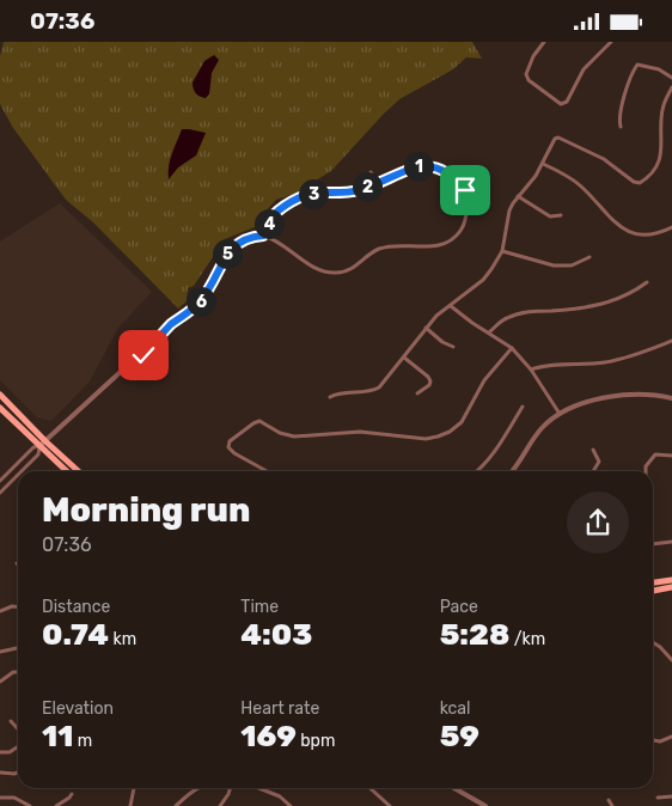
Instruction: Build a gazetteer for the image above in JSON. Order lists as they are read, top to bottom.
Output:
{
  "page": {
    "status": "07:36",
    "pins": [
      "1",
      "2",
      "3",
      "4",
      "5",
      "6"
    ],
    "heading": ["Morning run", "07:36"],
    "stats": [
      ["Distance", "0.74 km"],
      ["Time", "4:03"],
      ["Pace", "5:28 /km"],
      ["Elevation", "11 m"],
      ["Heart rate", "169 bpm"],
      ["kcal", "59"]
    ]
  }
}
